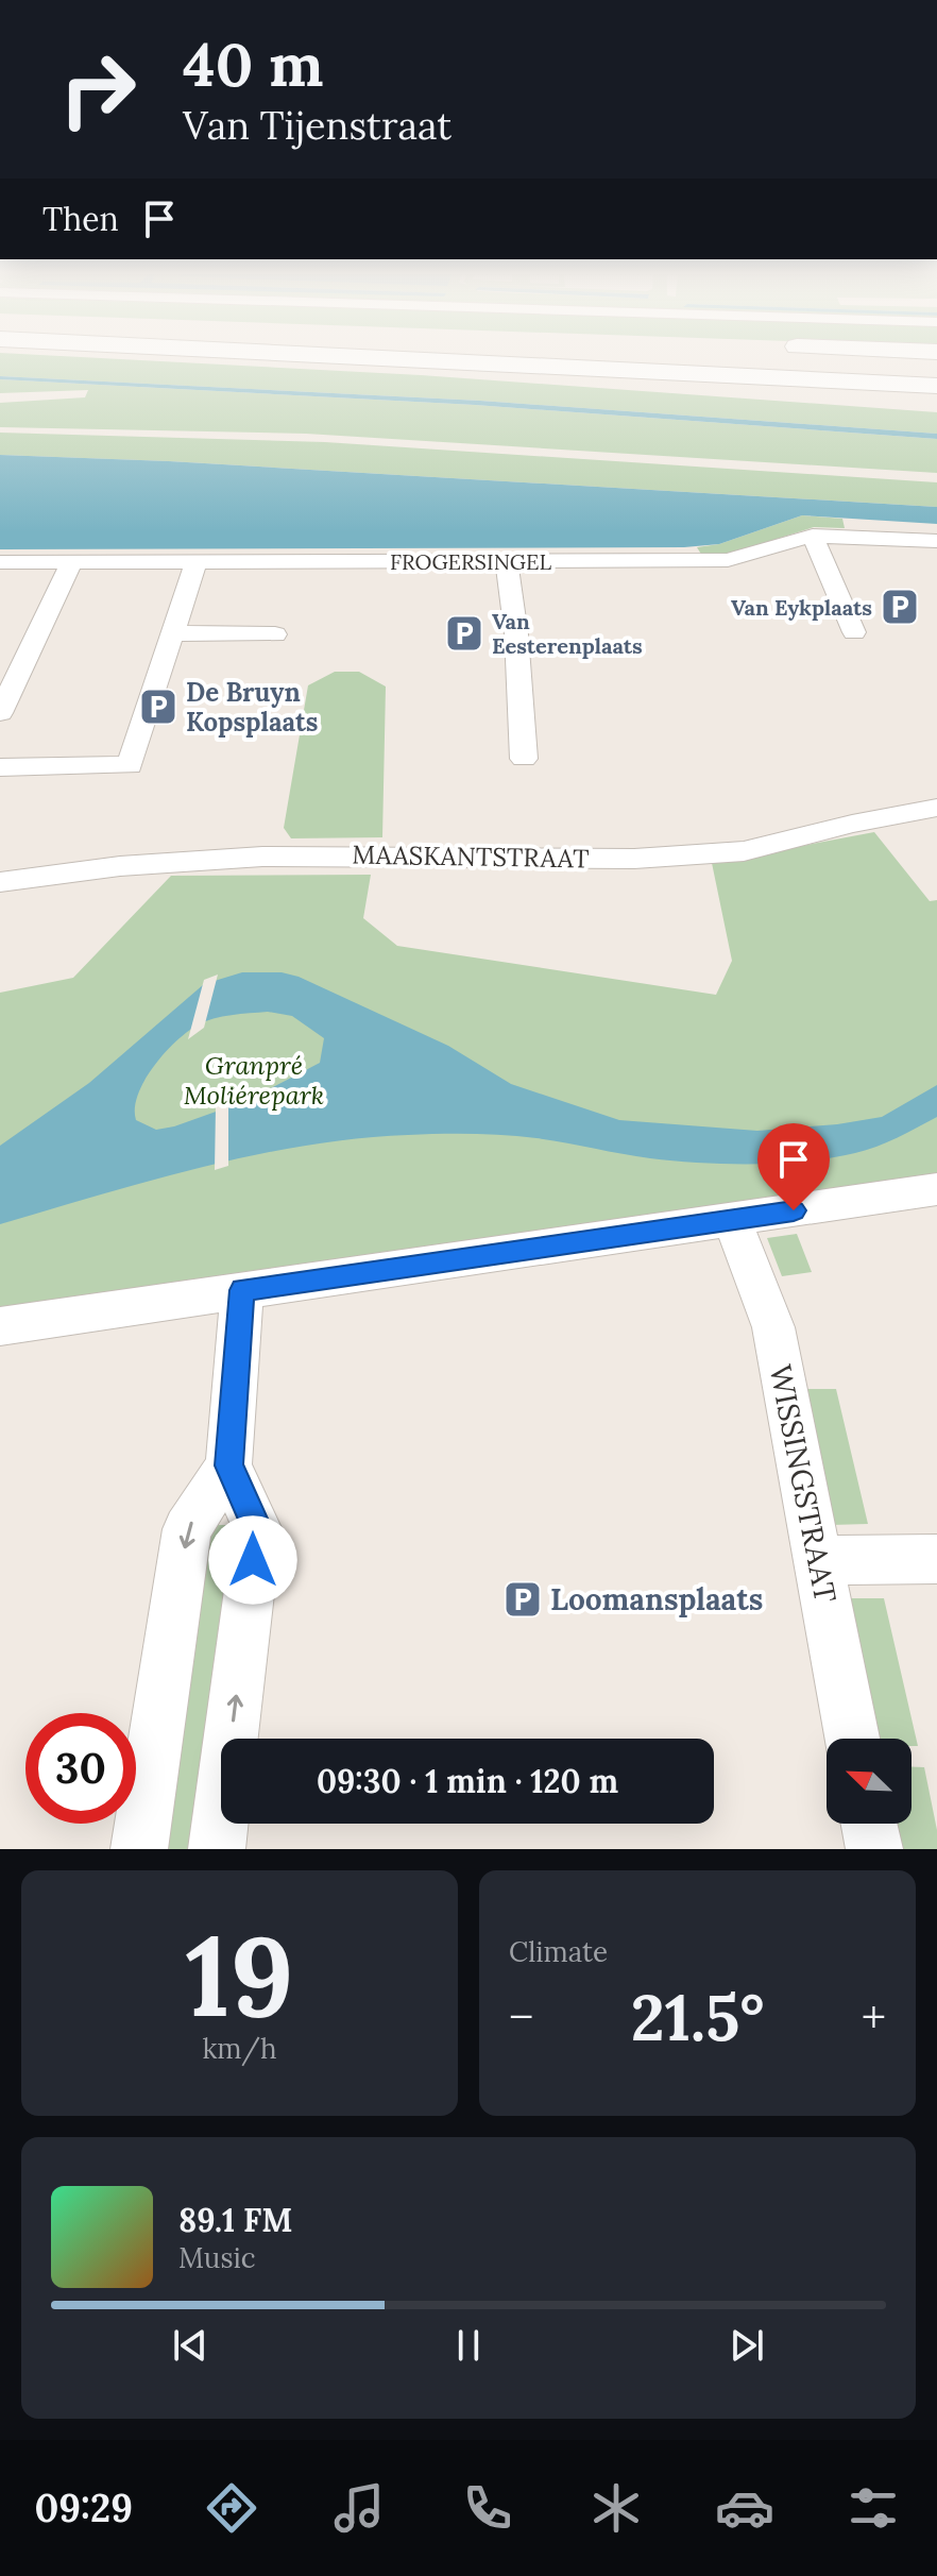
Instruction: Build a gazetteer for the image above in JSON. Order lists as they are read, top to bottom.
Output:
{
  "streets": {
    "street": ["FROGERSINGEL", "MAASKANTSTRAAT", "WISSINGSTRAAT"]
  },
  "parks": ["Granpré Moliérepark"],
  "places": {
    "parking": [
      "Van Eykplaats",
      "Van Eesterenplaats",
      "De Bruyn Kopsplaats",
      "Loomansplaats"
    ]
  },
  "north": "top left",
  "page": {
    "turn": ["40 m", "Van Tijenstraat"],
    "then": "Then",
    "limit": "30",
    "trip": "09:30 · 1 min · 120 m",
    "tile": [
      ["19", "km/h"],
      "Climate"
    ],
    "heat": ["−", "21.5°", "+"],
    "song": ["89.1 FM", "Music"],
    "tabs": "09:29"
  }
}
